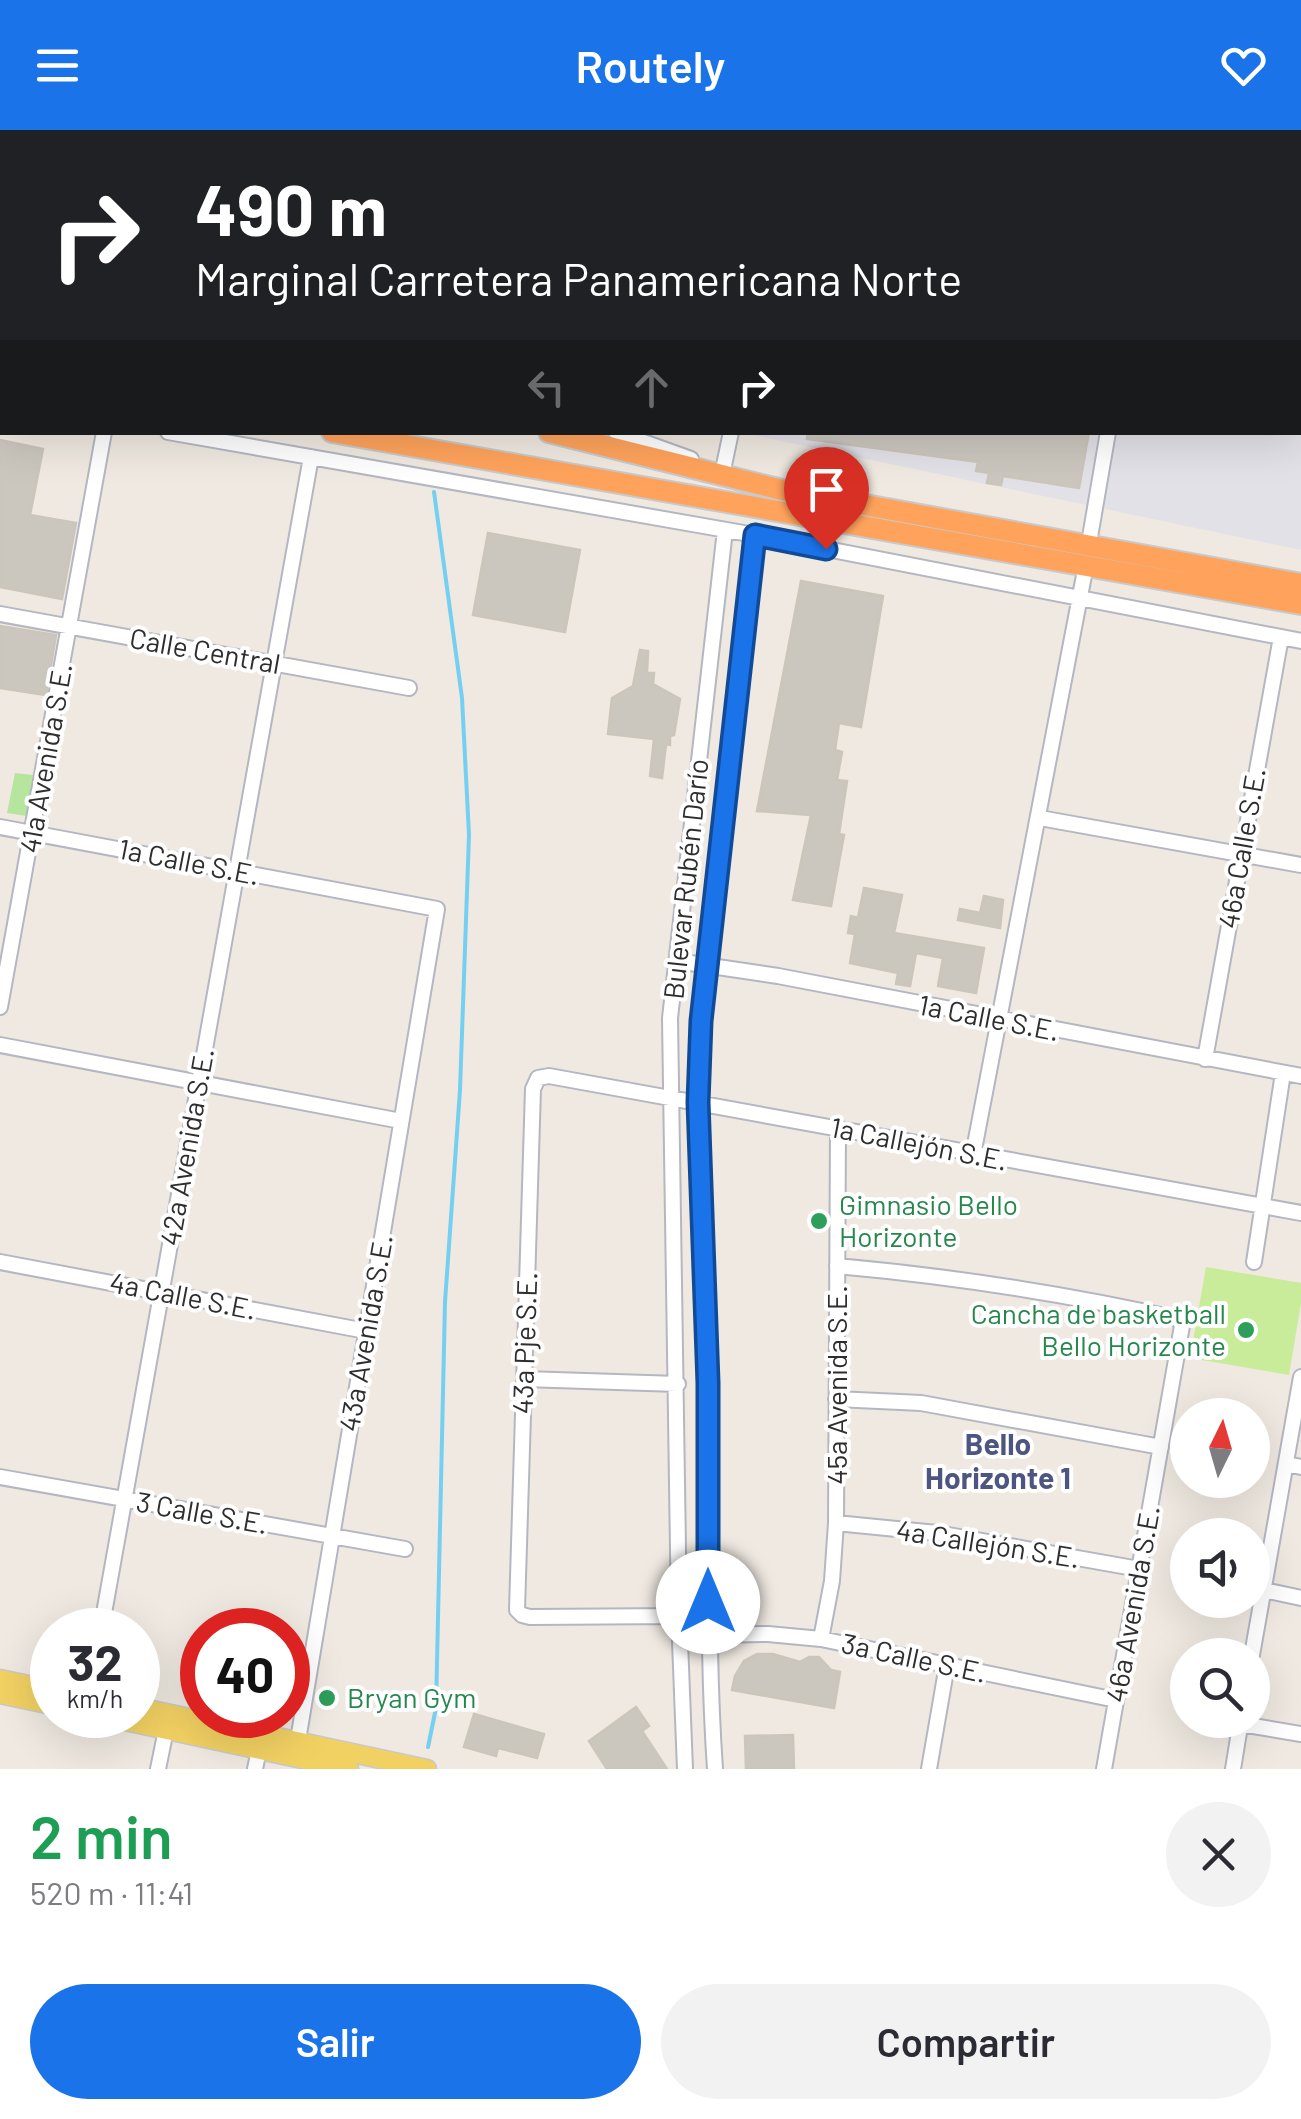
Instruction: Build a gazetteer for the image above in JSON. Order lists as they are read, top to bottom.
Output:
{
  "streets": {
    "street": [
      "Calle Central",
      "41a Avenida S.E.",
      "46a Calle S.E.",
      "1a Calle S.E.",
      "Bulevar Rubén Darío",
      "1a Callejón S.E.",
      "42a Avenida S.E.",
      "4a Calle S.E.",
      "43a Avenida S.E.",
      "43a Pje S.E.",
      "45a Avenida S.E.",
      "3 Calle S.E.",
      "4a Callejón S.E.",
      "46a Avenida S.E.",
      "3a Calle S.E."
    ]
  },
  "crossings": [
    ["Calle Central", "41a Avenida S.E."],
    ["Calle Central", "42a Avenida S.E."],
    ["41a Avenida S.E.", "1a Calle S.E."],
    ["46a Calle S.E.", "1a Calle S.E."],
    ["1a Calle S.E.", "Bulevar Rubén Darío"],
    ["1a Calle S.E.", "42a Avenida S.E."],
    ["1a Calle S.E.", "43a Avenida S.E."],
    ["Bulevar Rubén Darío", "1a Callejón S.E."],
    ["Bulevar Rubén Darío", "43a Pje S.E."],
    ["Bulevar Rubén Darío", "3a Calle S.E."],
    ["1a Callejón S.E.", "43a Pje S.E."],
    ["1a Callejón S.E.", "45a Avenida S.E."],
    ["42a Avenida S.E.", "4a Calle S.E."],
    ["42a Avenida S.E.", "3 Calle S.E."],
    ["4a Calle S.E.", "43a Avenida S.E."],
    ["43a Avenida S.E.", "3 Calle S.E."],
    ["45a Avenida S.E.", "4a Callejón S.E."],
    ["45a Avenida S.E.", "46a Avenida S.E."],
    ["45a Avenida S.E.", "3a Calle S.E."],
    ["4a Callejón S.E.", "46a Avenida S.E."],
    ["46a Avenida S.E.", "3a Calle S.E."]
  ],
  "districts": ["Bello Horizonte 1"],
  "places": ["Gimnasio Bello Horizonte", "Cancha de basketball Bello Horizonte", "Bryan Gym"],
  "north": "top",
  "page": {
    "header": "Routely",
    "turn": ["490 m", "Marginal Carretera Panamericana Norte"],
    "speed": "32 km/h",
    "limit": "40",
    "heading": ["2 min", "520 m · 11:41"],
    "buttons": ["Salir", "Compartir"]
  }
}
